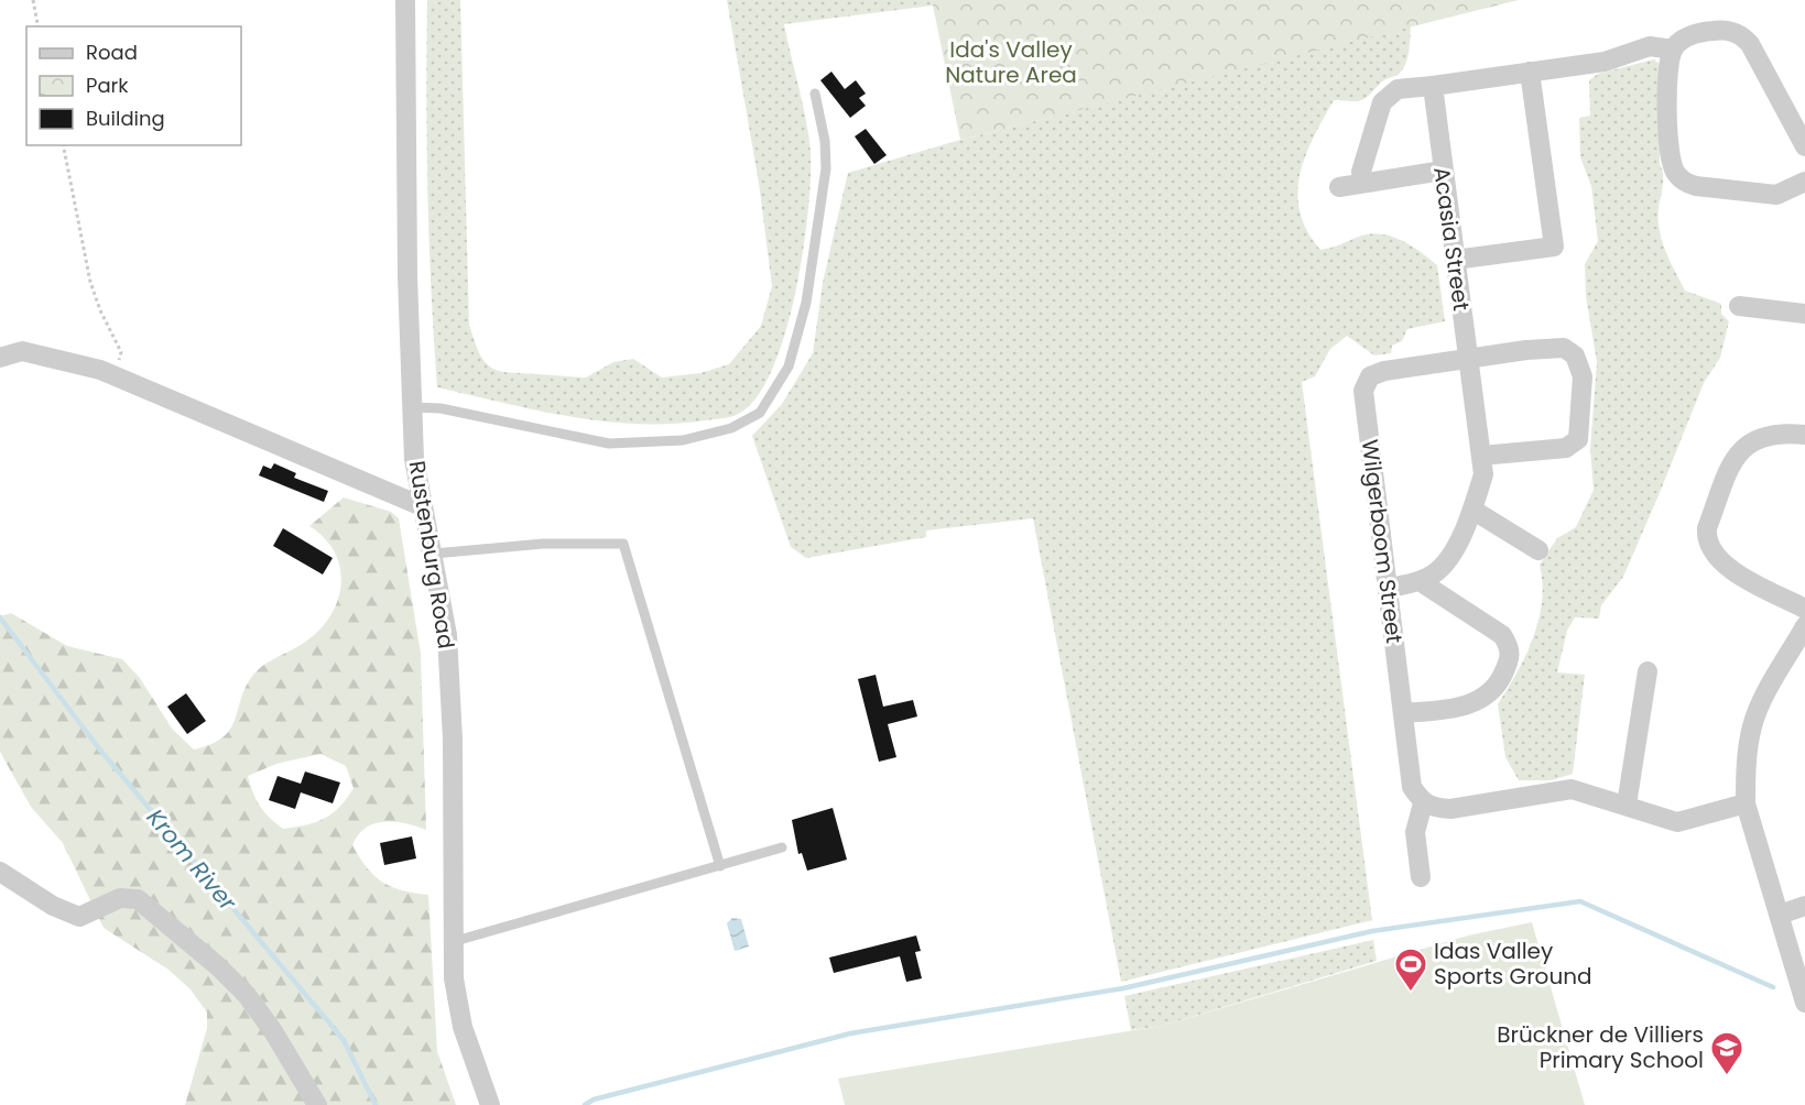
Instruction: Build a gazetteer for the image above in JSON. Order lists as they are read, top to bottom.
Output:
{
  "streets": {
    "street": ["Acasia Street", "Wilgerboom Street", "Rustenburg Road"]
  },
  "crossings": [
    ["Acasia Street", "Wilgerboom Street"]
  ],
  "water": ["Krom River"],
  "parks": ["Ida's Valley Nature Area"],
  "places": {
    "sports": ["Idas Valley Sports Ground"],
    "school or university": ["Brückner de Villiers Primary School"]
  },
  "legend": ["Road", "Park", "Building"]
}
